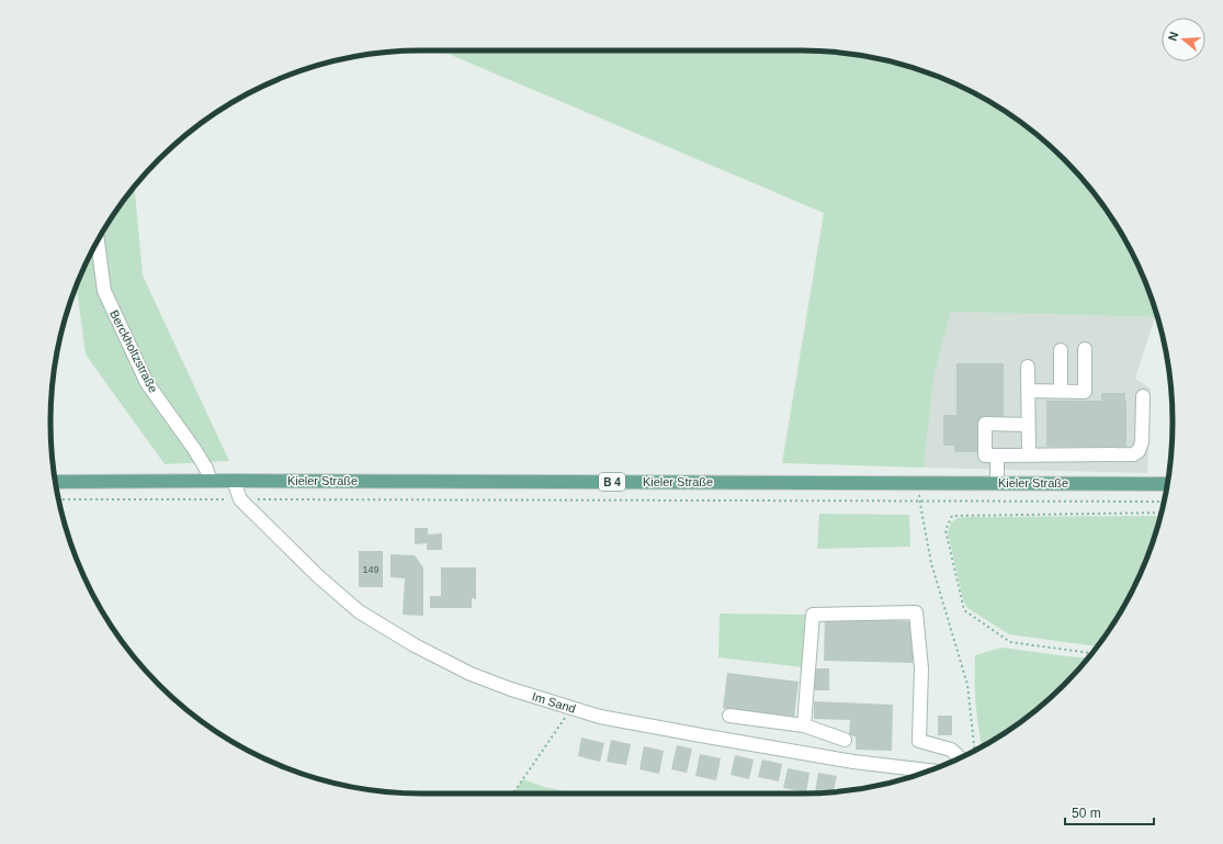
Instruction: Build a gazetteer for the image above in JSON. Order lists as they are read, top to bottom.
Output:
{
  "streets": {
    "main road": ["Kieler Straße", "B 4"],
    "street": ["Berckholtzstraße", "Im Sand"]
  },
  "crossings": [
    ["Berckholtzstraße", "Kieler Straße"],
    ["Kieler Straße", "Im Sand"]
  ],
  "house_numbers": ["149"],
  "scale_bar": "50 m",
  "north": "left"
}
